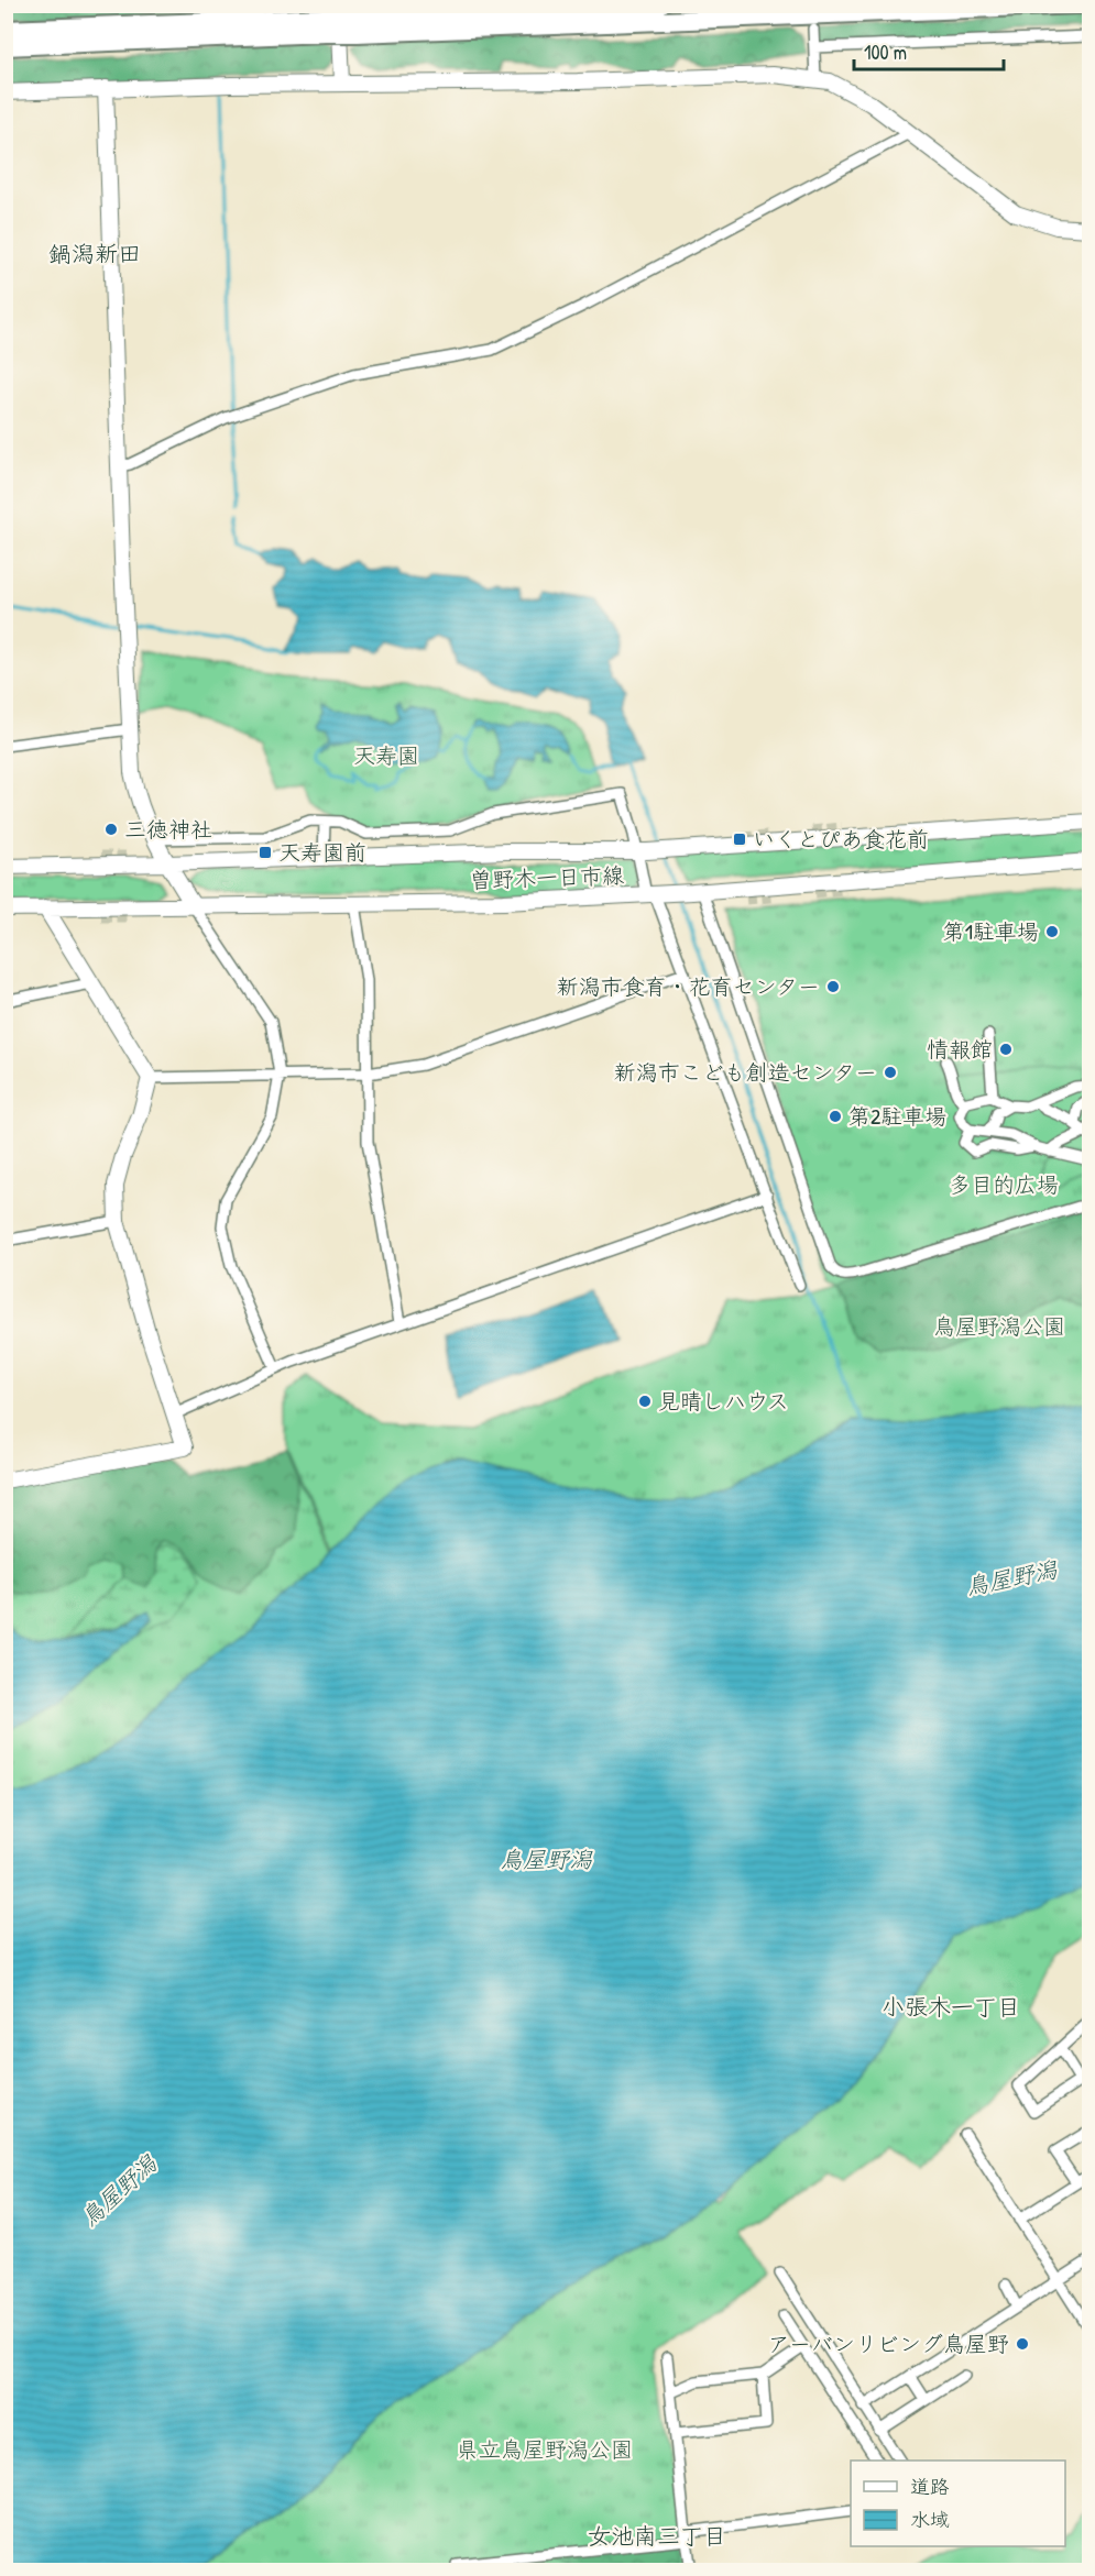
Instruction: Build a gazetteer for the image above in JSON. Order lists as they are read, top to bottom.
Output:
{
  "streets": {
    "street": ["曽野木一日市線"]
  },
  "districts": ["鍋潟新田", "小張木一丁目", "女池南三丁目"],
  "water": ["鳥屋野潟"],
  "parks": [
    "天寿園",
    "多目的広場",
    "鳥屋野潟公園",
    "県立鳥屋野潟公園"
  ],
  "places": {
    "other": [
      "三徳神社",
      "第1駐車場",
      "新潟市食育・花育センター",
      "情報館",
      "新潟市こども創造センター",
      "第2駐車場",
      "見晴しハウス",
      "アーバンリビング鳥屋野"
    ],
    "transit": ["いくとぴあ食花前", "天寿園前"]
  },
  "legend": ["道路", "水域"],
  "scale_bar": "100 m"
}
